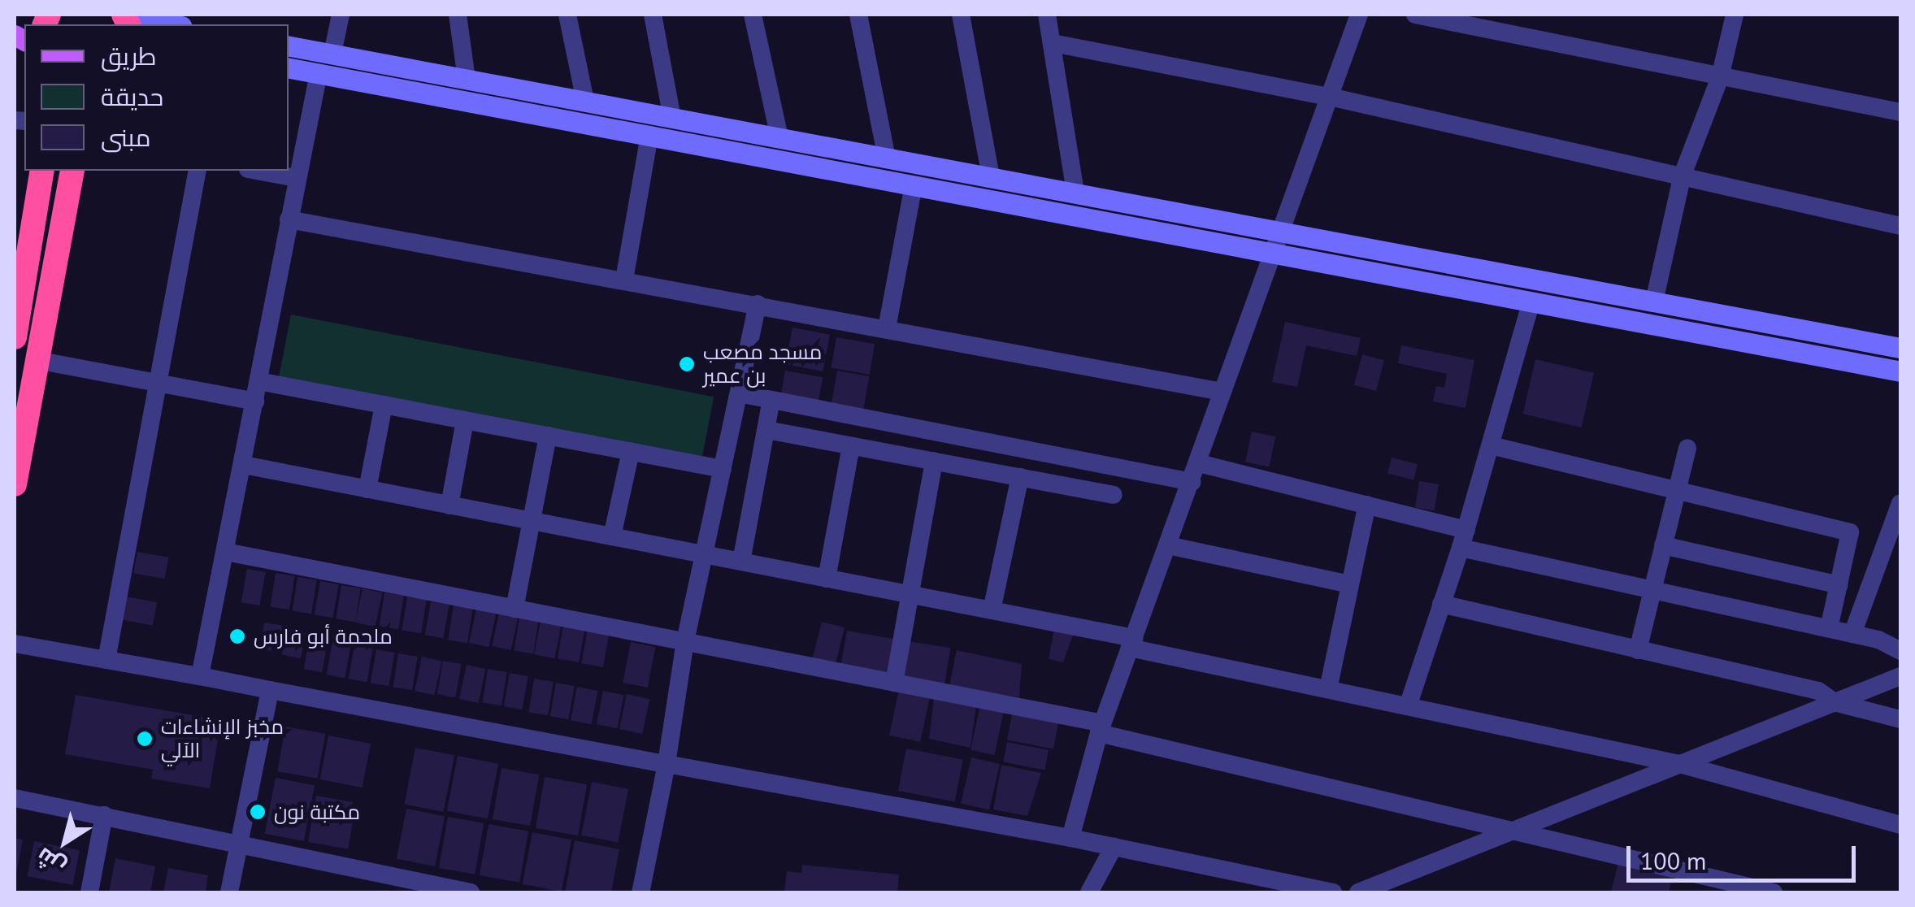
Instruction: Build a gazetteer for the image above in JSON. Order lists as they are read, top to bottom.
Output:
{
  "places": [
    "مسجد مصعب بن عمير",
    "ملحمة أبو فارس",
    "مخبز الإنشاءات الآلي",
    "مكتبة نون"
  ],
  "legend": ["طريق", "حديقة", "مبنى"],
  "scale_bar": "100 m",
  "north": "bottom left"
}
